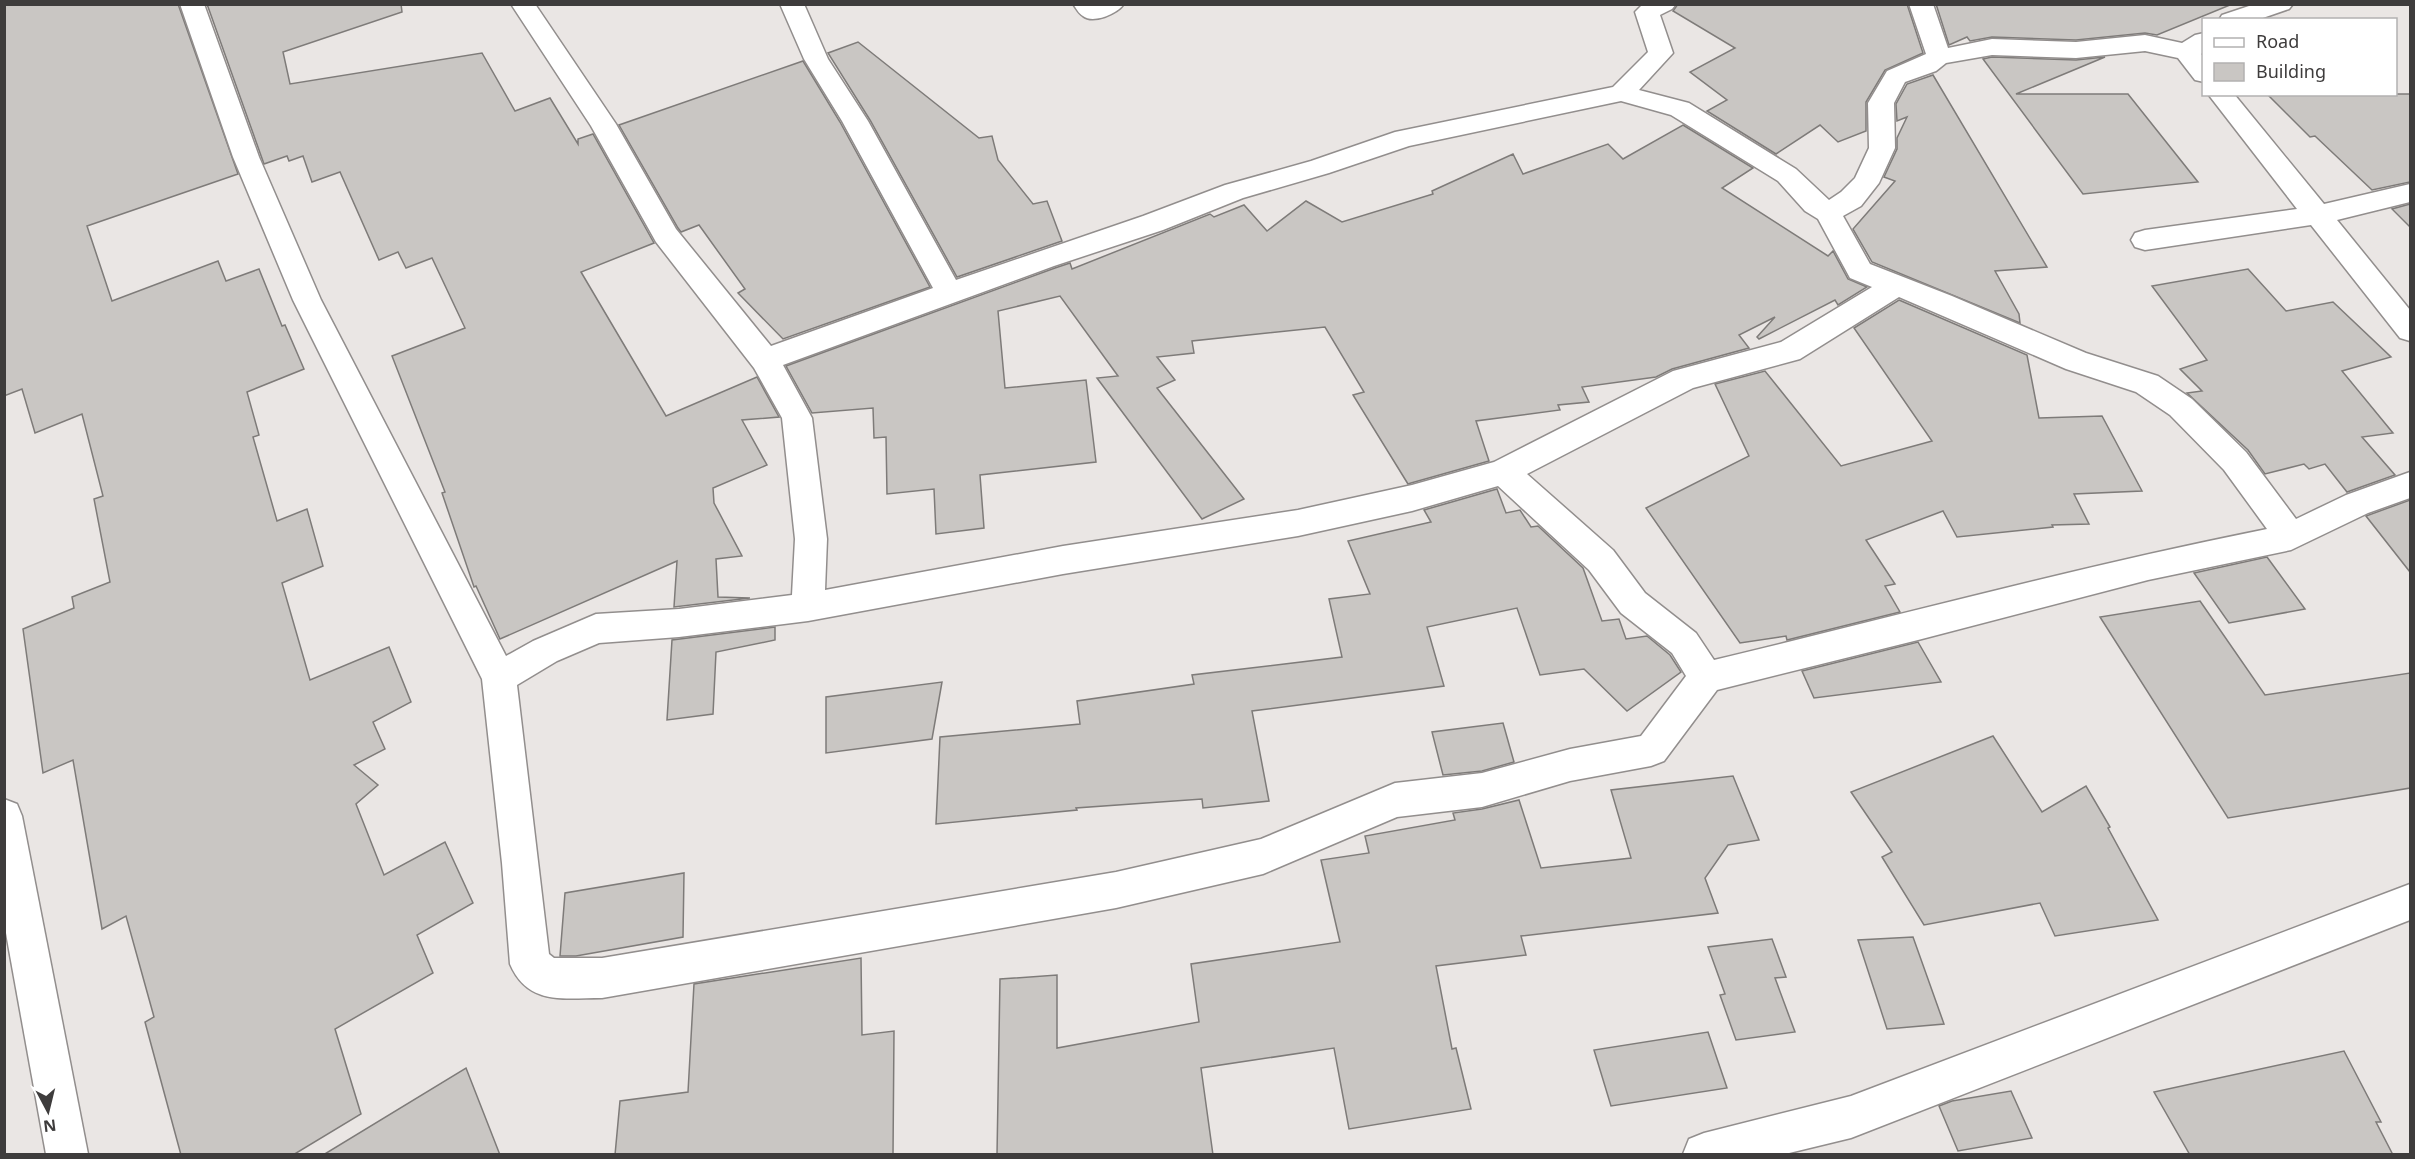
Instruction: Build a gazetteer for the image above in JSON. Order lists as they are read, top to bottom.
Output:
{
  "legend": ["Road", "Building"],
  "north": "bottom"
}
